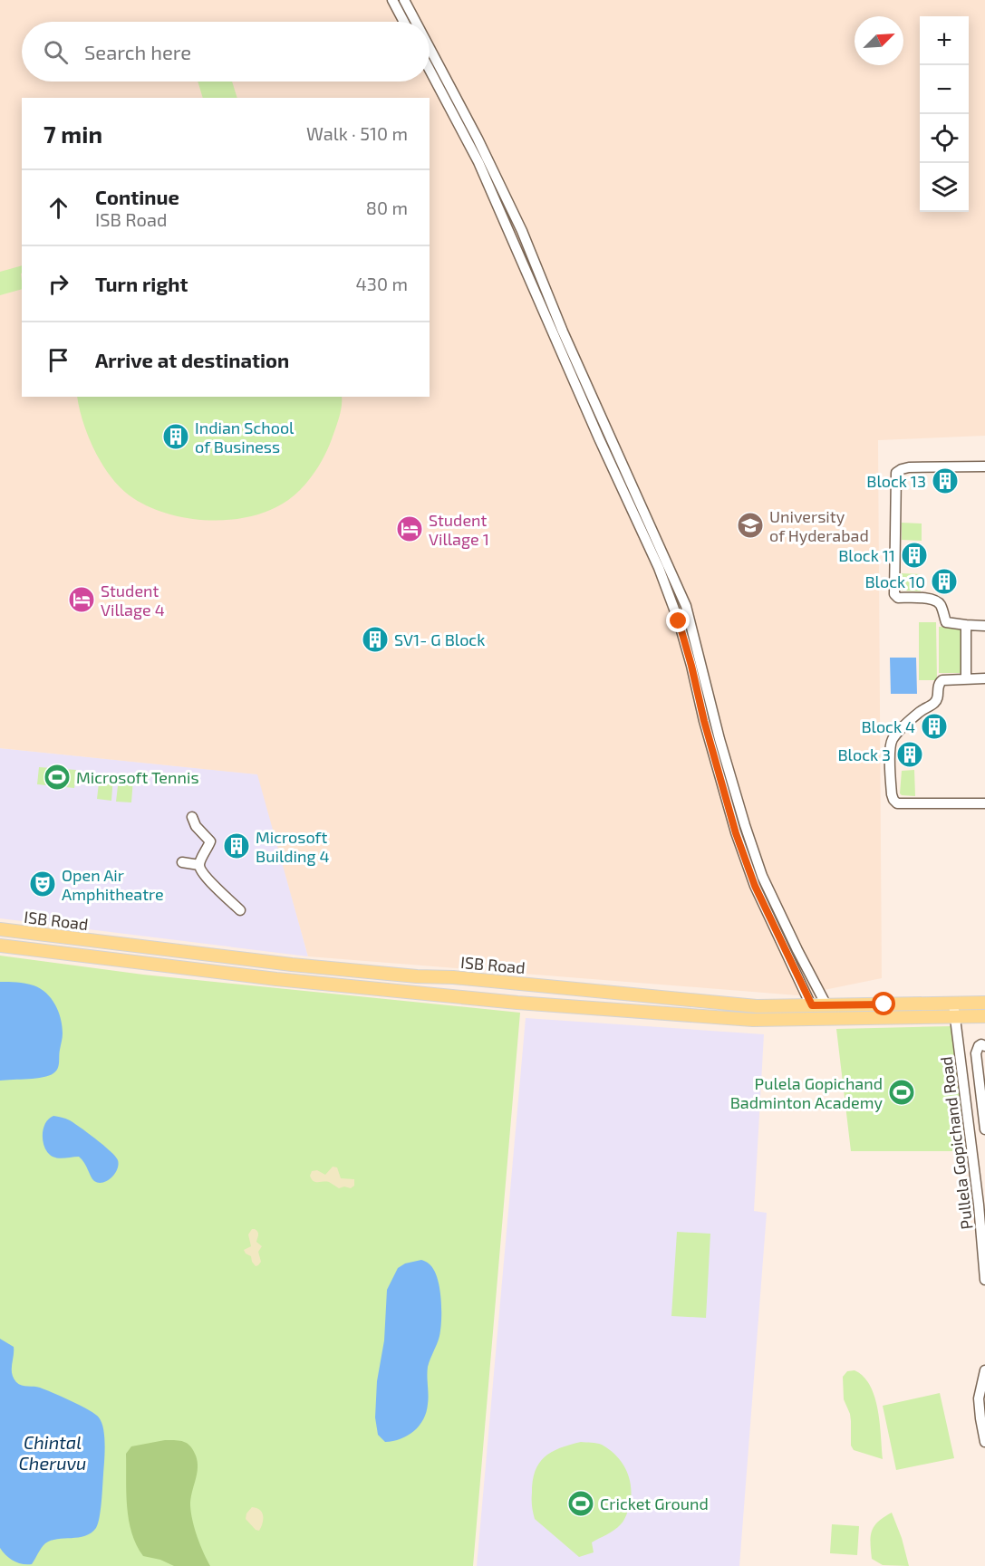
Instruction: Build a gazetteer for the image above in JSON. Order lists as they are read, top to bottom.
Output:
{
  "streets": {
    "main road": ["ISB Road"],
    "street": ["Pullela Gopichand Road"]
  },
  "crossings": [
    ["ISB Road", "Pullela Gopichand Road"]
  ],
  "water": ["Chintal Cheruvu"],
  "places": {
    "building": [
      "Indian School of Business",
      "Block 13",
      "Block 11",
      "Block 10",
      "SV1- G Block",
      "Block 4",
      "Block 3",
      "Microsoft Building 4"
    ],
    "school or university": ["University of Hyderabad"],
    "hotel": ["Student Village 1", "Student Village 4"],
    "sports": ["Microsoft Tennis", "Pulela Gopichand Badminton Academy", "Cricket Ground"],
    "theatre": ["Open Air Amphitheatre"]
  },
  "north": "top right",
  "page": {
    "map_buttons": ["+", "−"],
    "search": "Search here",
    "heading": ["7 min", "Walk · 510 m"],
    "list": [
      ["Continue", "ISB Road", "80 m"],
      ["Turn right", "430 m"],
      "Arrive at destination"
    ]
  }
}
